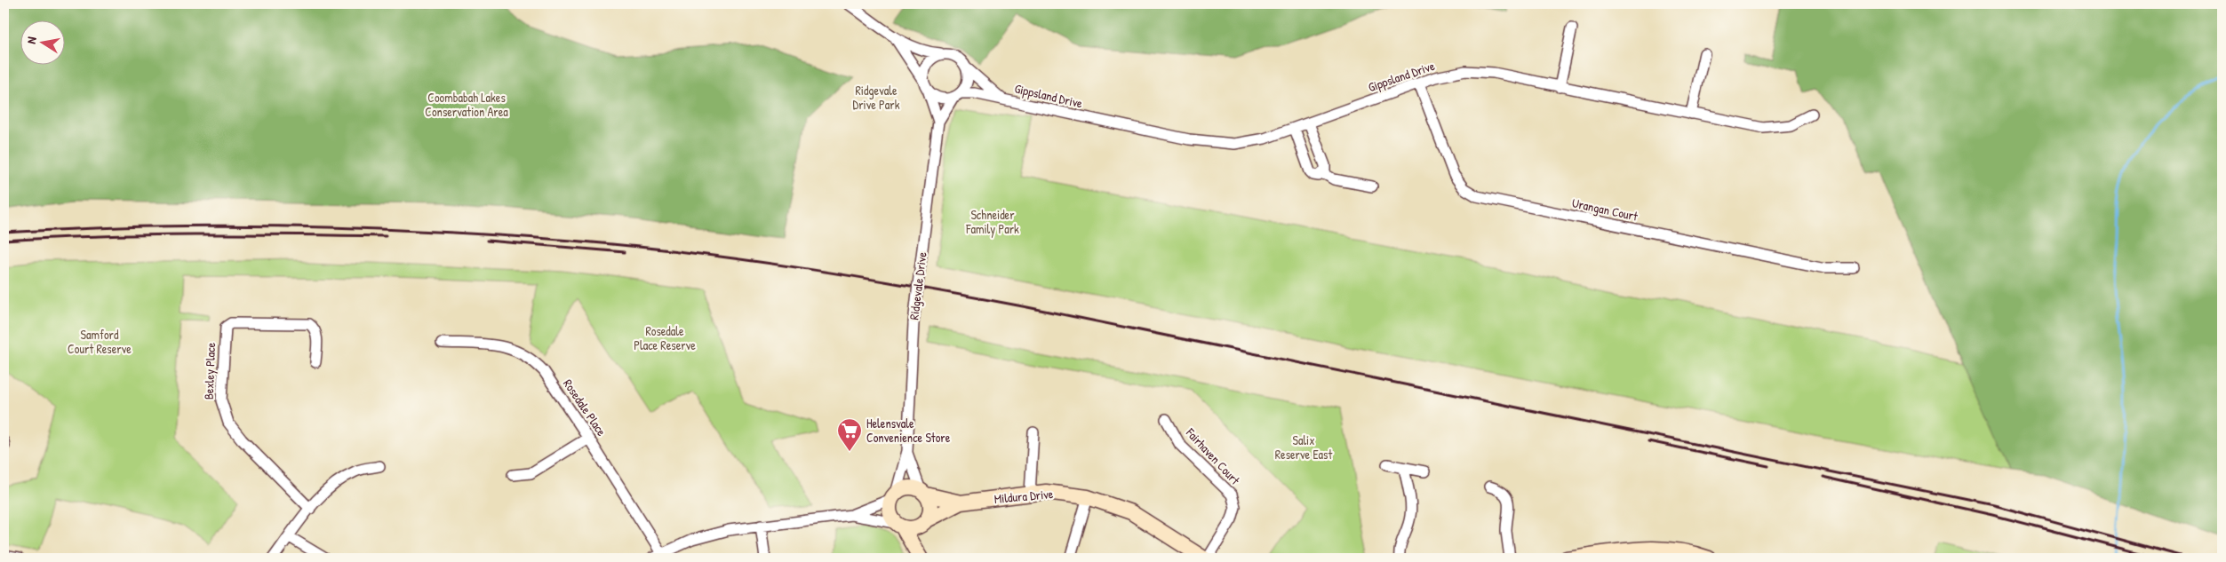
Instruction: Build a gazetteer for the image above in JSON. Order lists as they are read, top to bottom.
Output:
{
  "streets": {
    "street": [
      "Gippsland Drive",
      "Urangan Court",
      "Ridgevale Drive",
      "Bexley Place",
      "Rosedale Place",
      "Fairhaven Court",
      "Mildura Drive"
    ]
  },
  "crossings": [
    ["Gippsland Drive", "Urangan Court"],
    ["Gippsland Drive", "Ridgevale Drive"],
    ["Ridgevale Drive", "Mildura Drive"],
    ["Fairhaven Court", "Mildura Drive"]
  ],
  "parks": [
    "Ridgevale Drive Park",
    "Coombabah Lakes Conservation Area",
    "Schneider Family Park",
    "Rosedale Place Reserve",
    "Samford Court Reserve",
    "Salix Reserve East"
  ],
  "places": {
    "supermarket": ["Helensvale Convenience Store"]
  },
  "north": "left"
}
